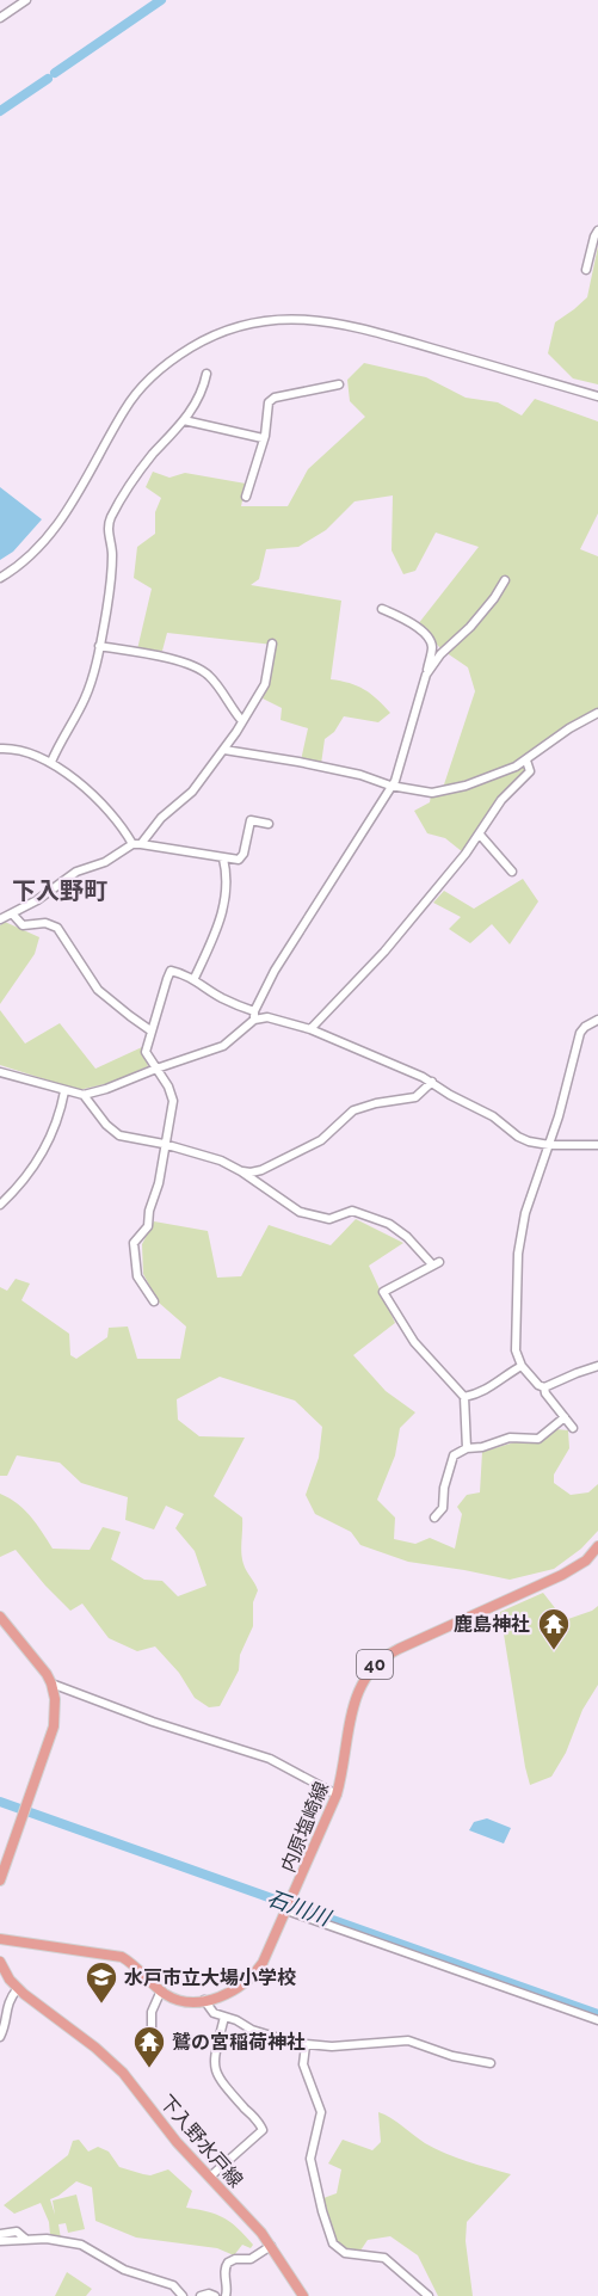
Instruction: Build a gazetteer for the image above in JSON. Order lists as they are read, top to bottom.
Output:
{
  "streets": {
    "main road": ["40", "内原塩崎線", "下入野水戸線"]
  },
  "districts": ["下入野町"],
  "water": ["石川川"],
  "places": {
    "temple": ["鹿島神社", "鷲の宮稲荷神社"],
    "school or university": ["水戸市立大場小学校"]
  }
}
